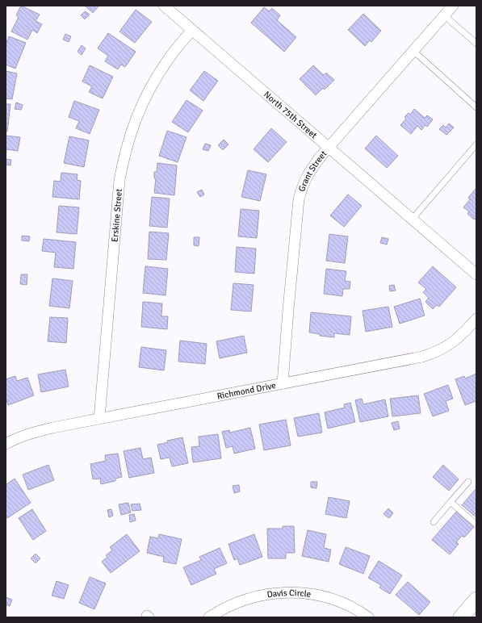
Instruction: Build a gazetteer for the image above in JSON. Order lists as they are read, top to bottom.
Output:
{
  "streets": {
    "street": [
      "North 75th Street",
      "Grant Street",
      "Erskine Street",
      "Richmond Drive",
      "Davis Circle"
    ]
  },
  "crossings": [
    ["North 75th Street", "Grant Street"],
    ["North 75th Street", "Erskine Street"],
    ["Grant Street", "Richmond Drive"],
    ["Erskine Street", "Richmond Drive"]
  ]
}
